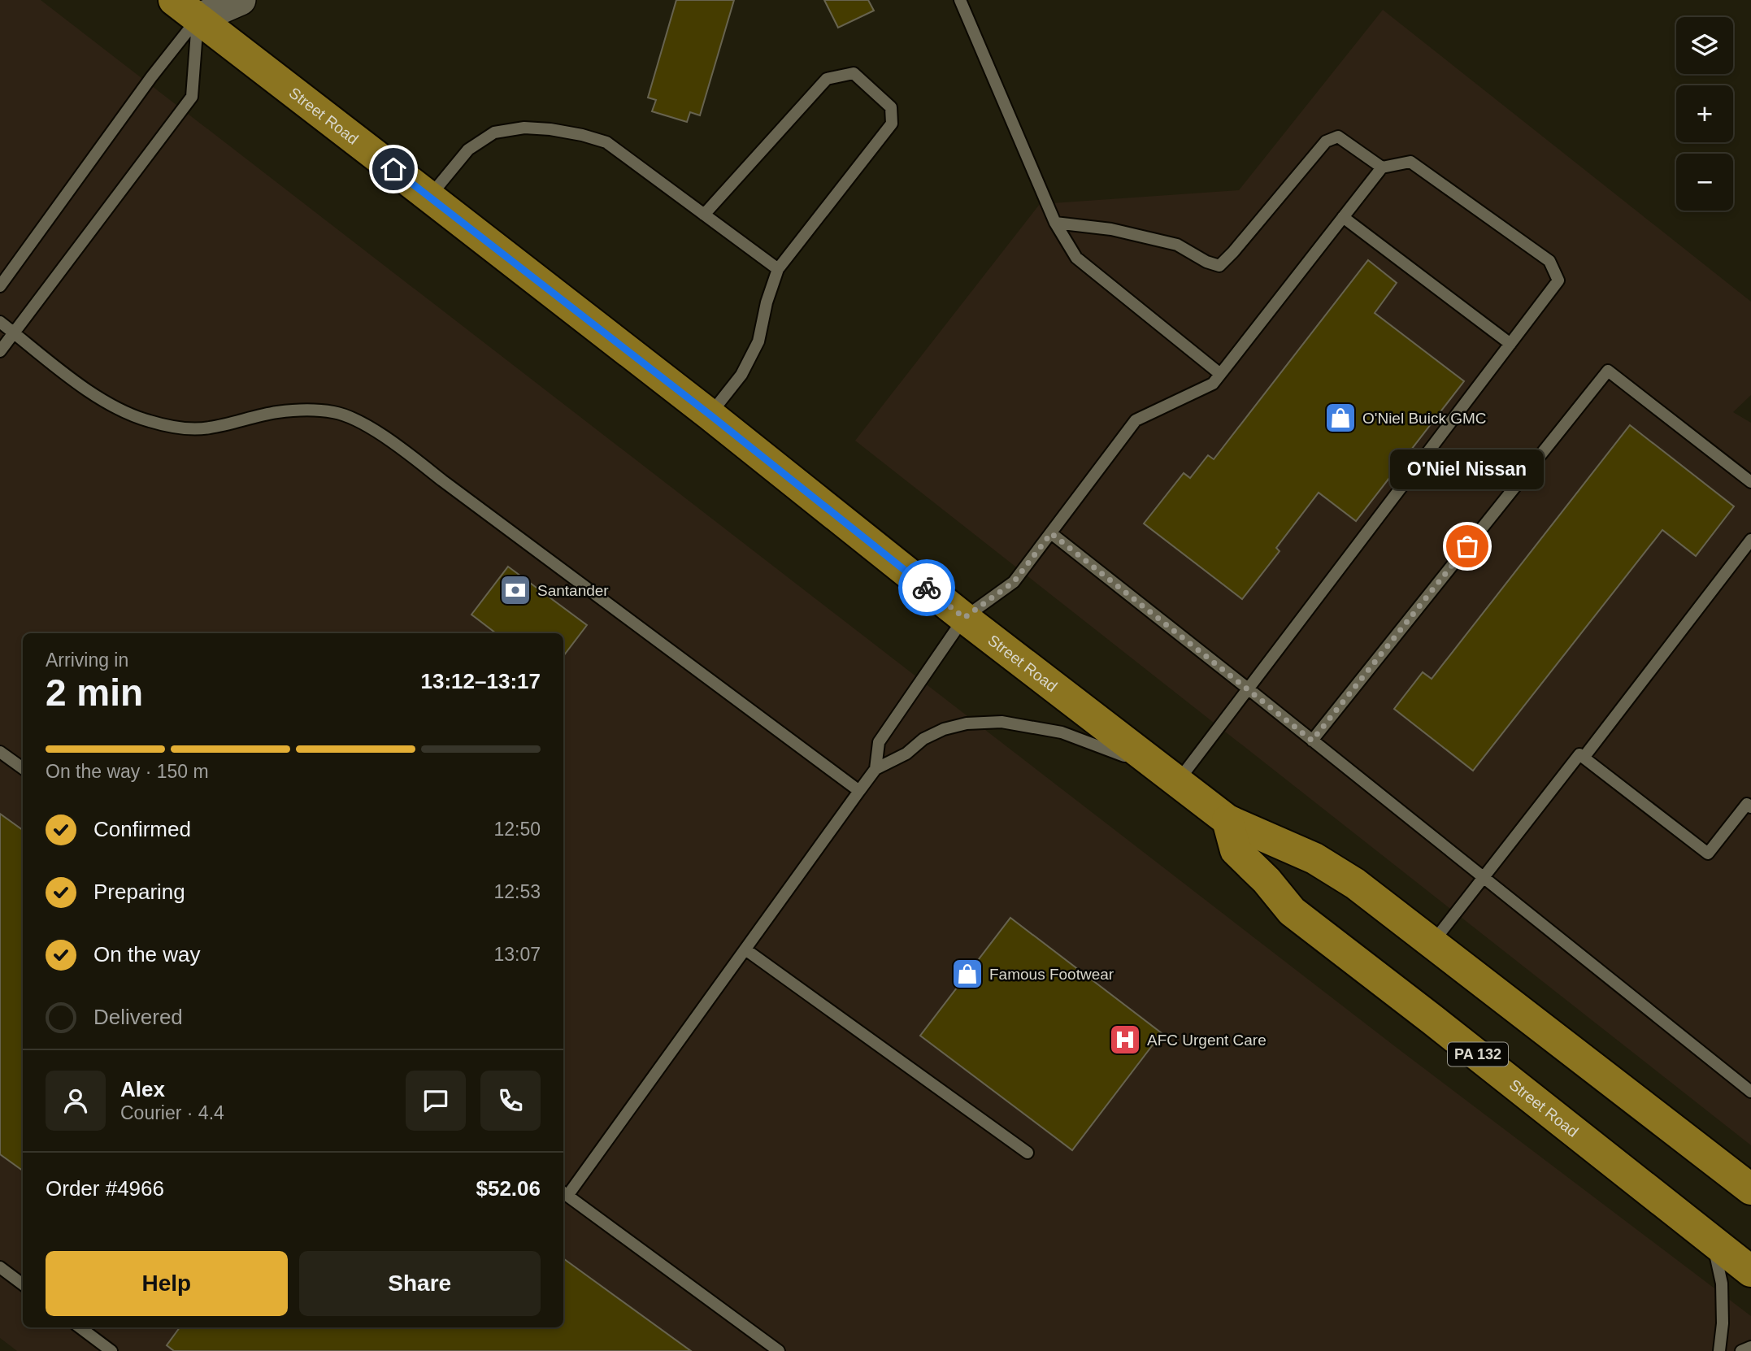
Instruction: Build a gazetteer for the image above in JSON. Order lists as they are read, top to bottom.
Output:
{
  "streets": {
    "main road": ["Street Road", "PA 132"]
  },
  "places": {
    "shop": ["O'Niel Buick GMC", "Famous Footwear"],
    "other": ["O'Niel Nissan"],
    "bank": ["Santander"],
    "hospital": ["AFC Urgent Care"]
  },
  "page": {
    "map_buttons": ["+", "−"],
    "bubble": "O'Niel Nissan",
    "heading": ["2 min", "Arriving in", "13:12–13:17"],
    "panel": [
      "Alex",
      "Courier · 4.4",
      "Order #4966",
      "$52.06"
    ],
    "bar": "On the way · 150 m",
    "list": [
      ["Confirmed", "12:50"],
      ["Preparing", "12:53"],
      ["On the way", "13:07"],
      "Delivered"
    ],
    "buttons": ["Help", "Share"]
  }
}
